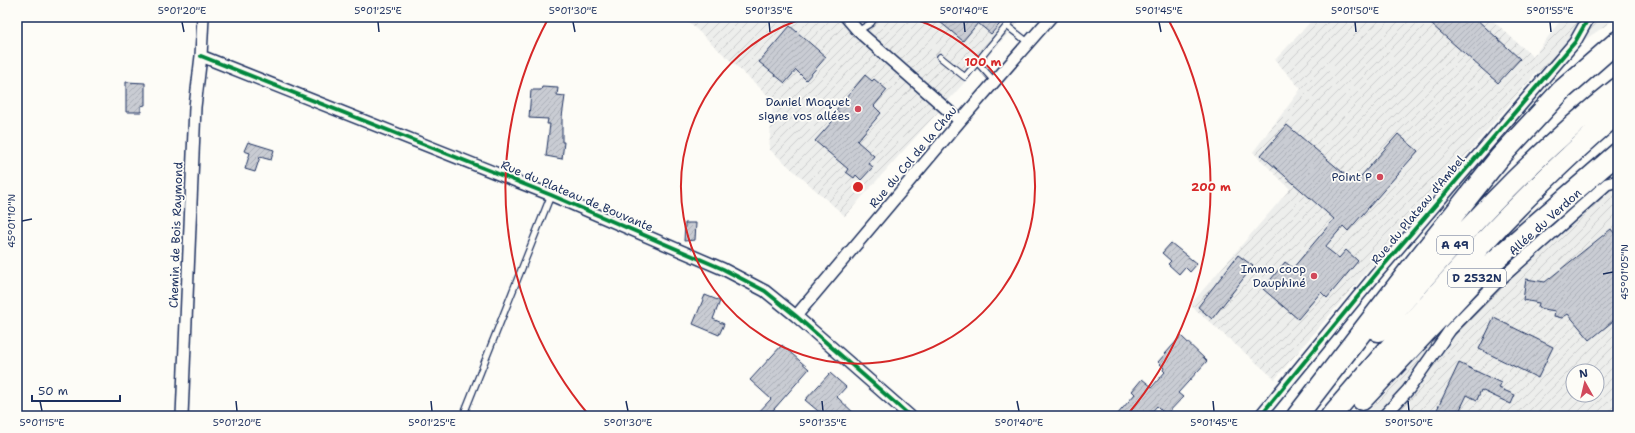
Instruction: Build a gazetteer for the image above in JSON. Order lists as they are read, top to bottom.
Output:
{
  "streets": {
    "highway": ["A 49", "D 2532N"],
    "street": [
      "Rue du Col de la Chau",
      "Rue du Plateau de Bouvante",
      "Rue du Plateau d'Ambel",
      "Allée du Verdon",
      "Chemin de Bois Raymond"
    ]
  },
  "crossings": [
    ["Rue du Col de la Chau", "Rue du Plateau de Bouvante"],
    ["Rue du Plateau de Bouvante", "Chemin de Bois Raymond"]
  ],
  "places": ["Daniel Moquet signe vos allées", "Point P", "Immo coop Dauphiné"],
  "scale_bar": "50 m",
  "north": "top",
  "coordinates": [
    "5°01'20\"E",
    "5°01'25\"E",
    "5°01'30\"E",
    "5°01'35\"E",
    "5°01'40\"E",
    "5°01'45\"E",
    "5°01'50\"E",
    "5°01'55\"E",
    "45°01'10\"N",
    "45°01'05\"N",
    "5°01'15\"E"
  ],
  "rings": ["100 m", "200 m"]
}
